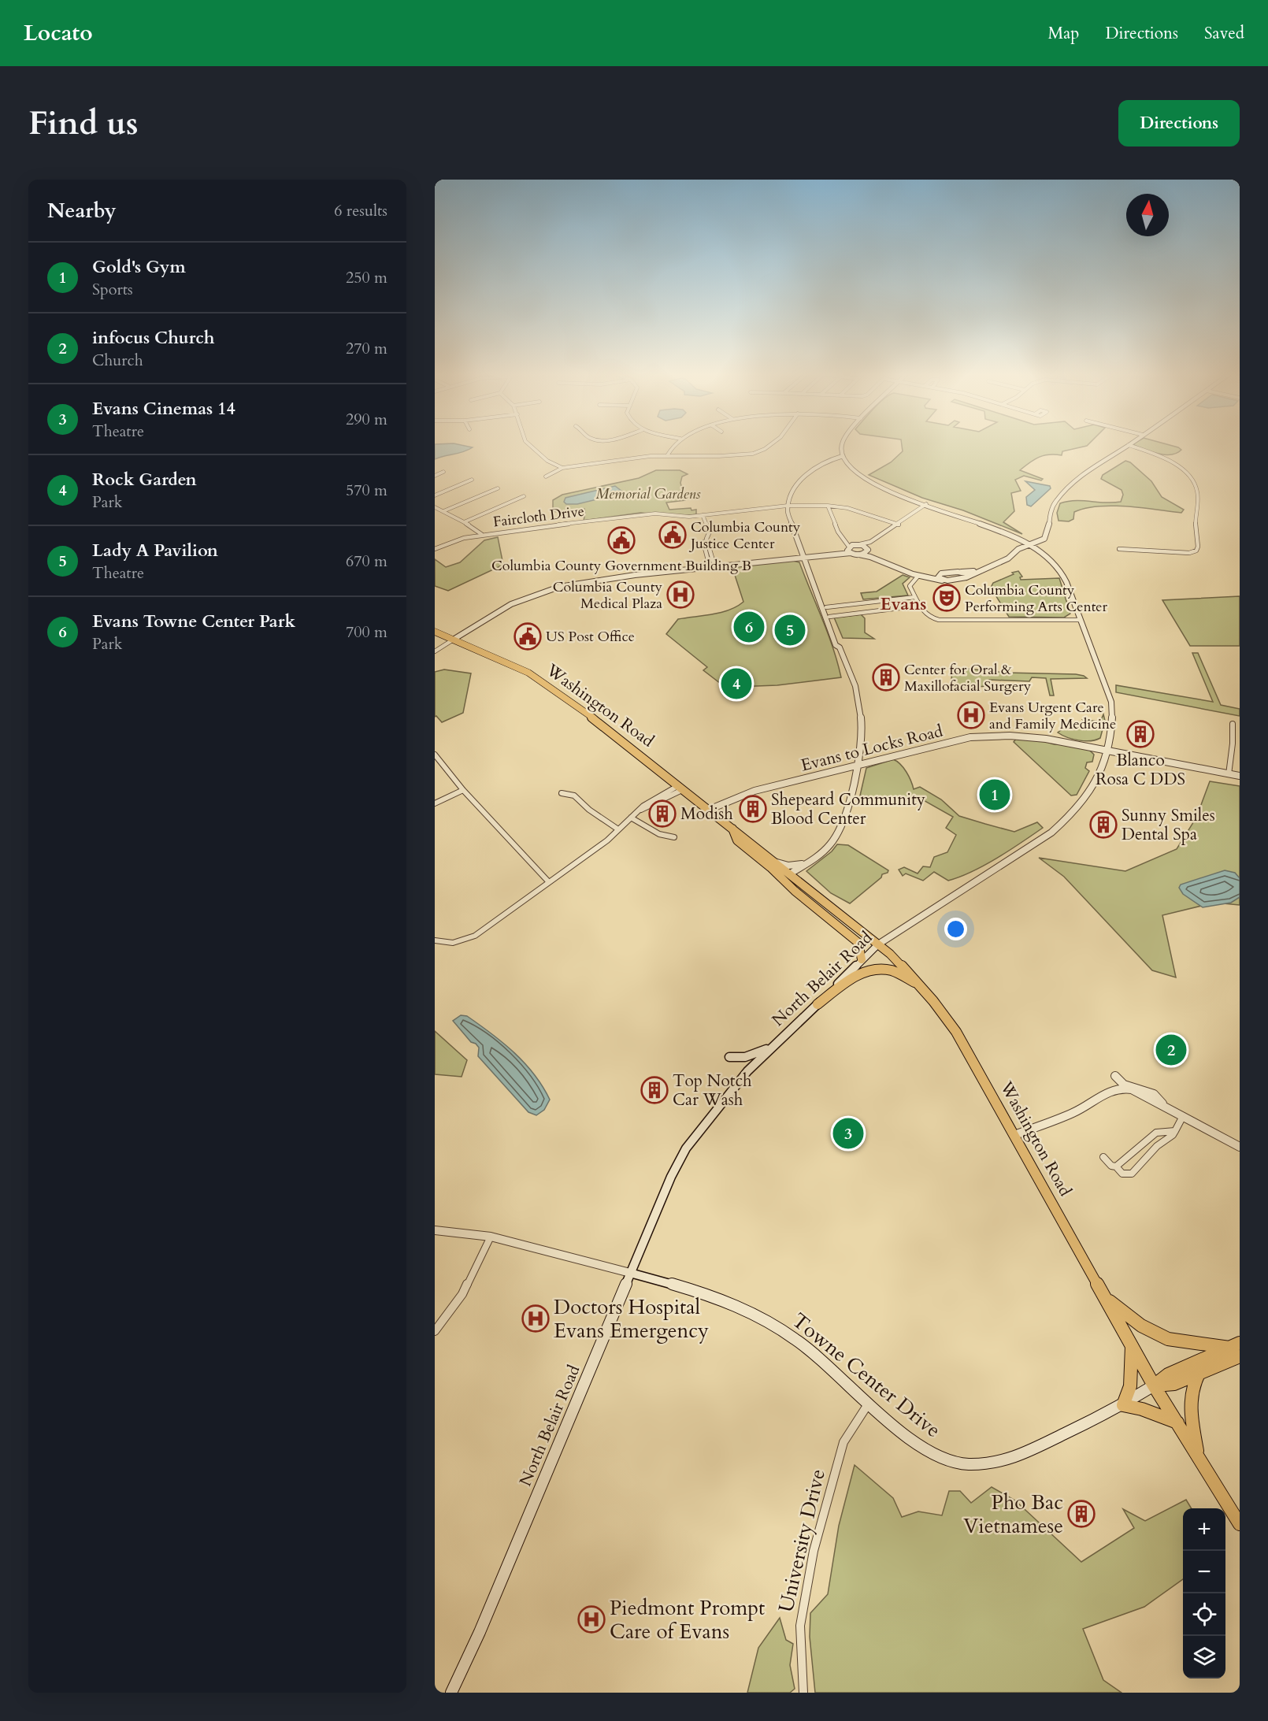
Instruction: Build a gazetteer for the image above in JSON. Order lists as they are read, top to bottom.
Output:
{
  "streets": {
    "main road": ["Washington Road", "North Belair Road", "Towne Center Drive"],
    "street": ["Faircloth Drive", "Evans to Locks Road", "University Drive"]
  },
  "crossings": [
    ["Washington Road", "Evans to Locks Road"],
    ["Washington Road", "North Belair Road"],
    ["Washington Road", "Towne Center Drive"],
    ["Evans to Locks Road", "North Belair Road"],
    ["North Belair Road", "Towne Center Drive"],
    ["Towne Center Drive", "University Drive"]
  ],
  "districts": ["Evans"],
  "parks": ["Memorial Gardens"],
  "places": {
    "public building": ["Columbia County Justice Center", "Columbia County Government Building B", "US Post Office"],
    "hospital": [
      "Columbia County Medical Plaza",
      "Evans Urgent Care and Family Medicine",
      "Doctors Hospital Evans Emergency",
      "Piedmont Prompt Care of Evans"
    ],
    "theatre": ["Columbia County Performing Arts Center"],
    "building": [
      "Center for Oral & Maxillofacial Surgery",
      "Blanco Rosa C DDS",
      "Shepeard Community Blood Center",
      "Modish",
      "Sunny Smiles Dental Spa",
      "Top Notch Car Wash",
      "Pho Bac Vietnamese"
    ]
  },
  "north": "top",
  "page": {
    "header": "Locato",
    "nav": ["Map", "Directions", "Saved"],
    "buttons": "Directions",
    "title": "Find us",
    "heading": ["Nearby", "6 results"],
    "list": [
      {
        "mark": "1",
        "name": "Gold's Gym",
        "note": "Sports",
        "value": "250 m"
      },
      {
        "mark": "2",
        "name": "infocus Church",
        "note": "Church",
        "value": "270 m"
      },
      {
        "mark": "3",
        "name": "Evans Cinemas 14",
        "note": "Theatre",
        "value": "290 m"
      },
      {
        "mark": "4",
        "name": "Rock Garden",
        "note": "Park",
        "value": "570 m"
      },
      {
        "mark": "5",
        "name": "Lady A Pavilion",
        "note": "Theatre",
        "value": "670 m"
      },
      {
        "mark": "6",
        "name": "Evans Towne Center Park",
        "note": "Park",
        "value": "700 m"
      }
    ],
    "pins": [
      "6",
      "5",
      "4",
      "1",
      "2",
      "3"
    ],
    "map_buttons": ["+", "−"]
  }
}
